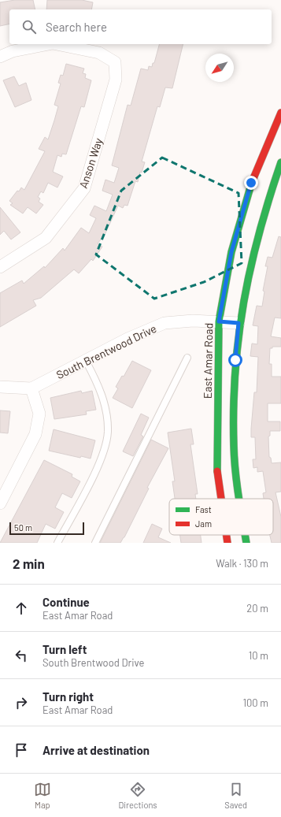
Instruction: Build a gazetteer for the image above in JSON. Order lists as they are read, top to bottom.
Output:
{
  "streets": {
    "main road": ["East Amar Road"],
    "street": ["Anson Way", "South Brentwood Drive"]
  },
  "crossings": [
    ["South Brentwood Drive", "East Amar Road"]
  ],
  "legend": ["Fast", "Jam"],
  "scale_bar": "50 m",
  "north": "bottom left",
  "page": {
    "search": "Search here",
    "scale": "50 m",
    "heading": ["2 min", "Walk · 130 m"],
    "list": [
      ["Continue", "East Amar Road", "20 m"],
      ["Turn left", "South Brentwood Drive", "10 m"],
      ["Turn right", "East Amar Road", "100 m"],
      "Arrive at destination"
    ],
    "nav": ["Map", "Directions", "Saved"]
  }
}
